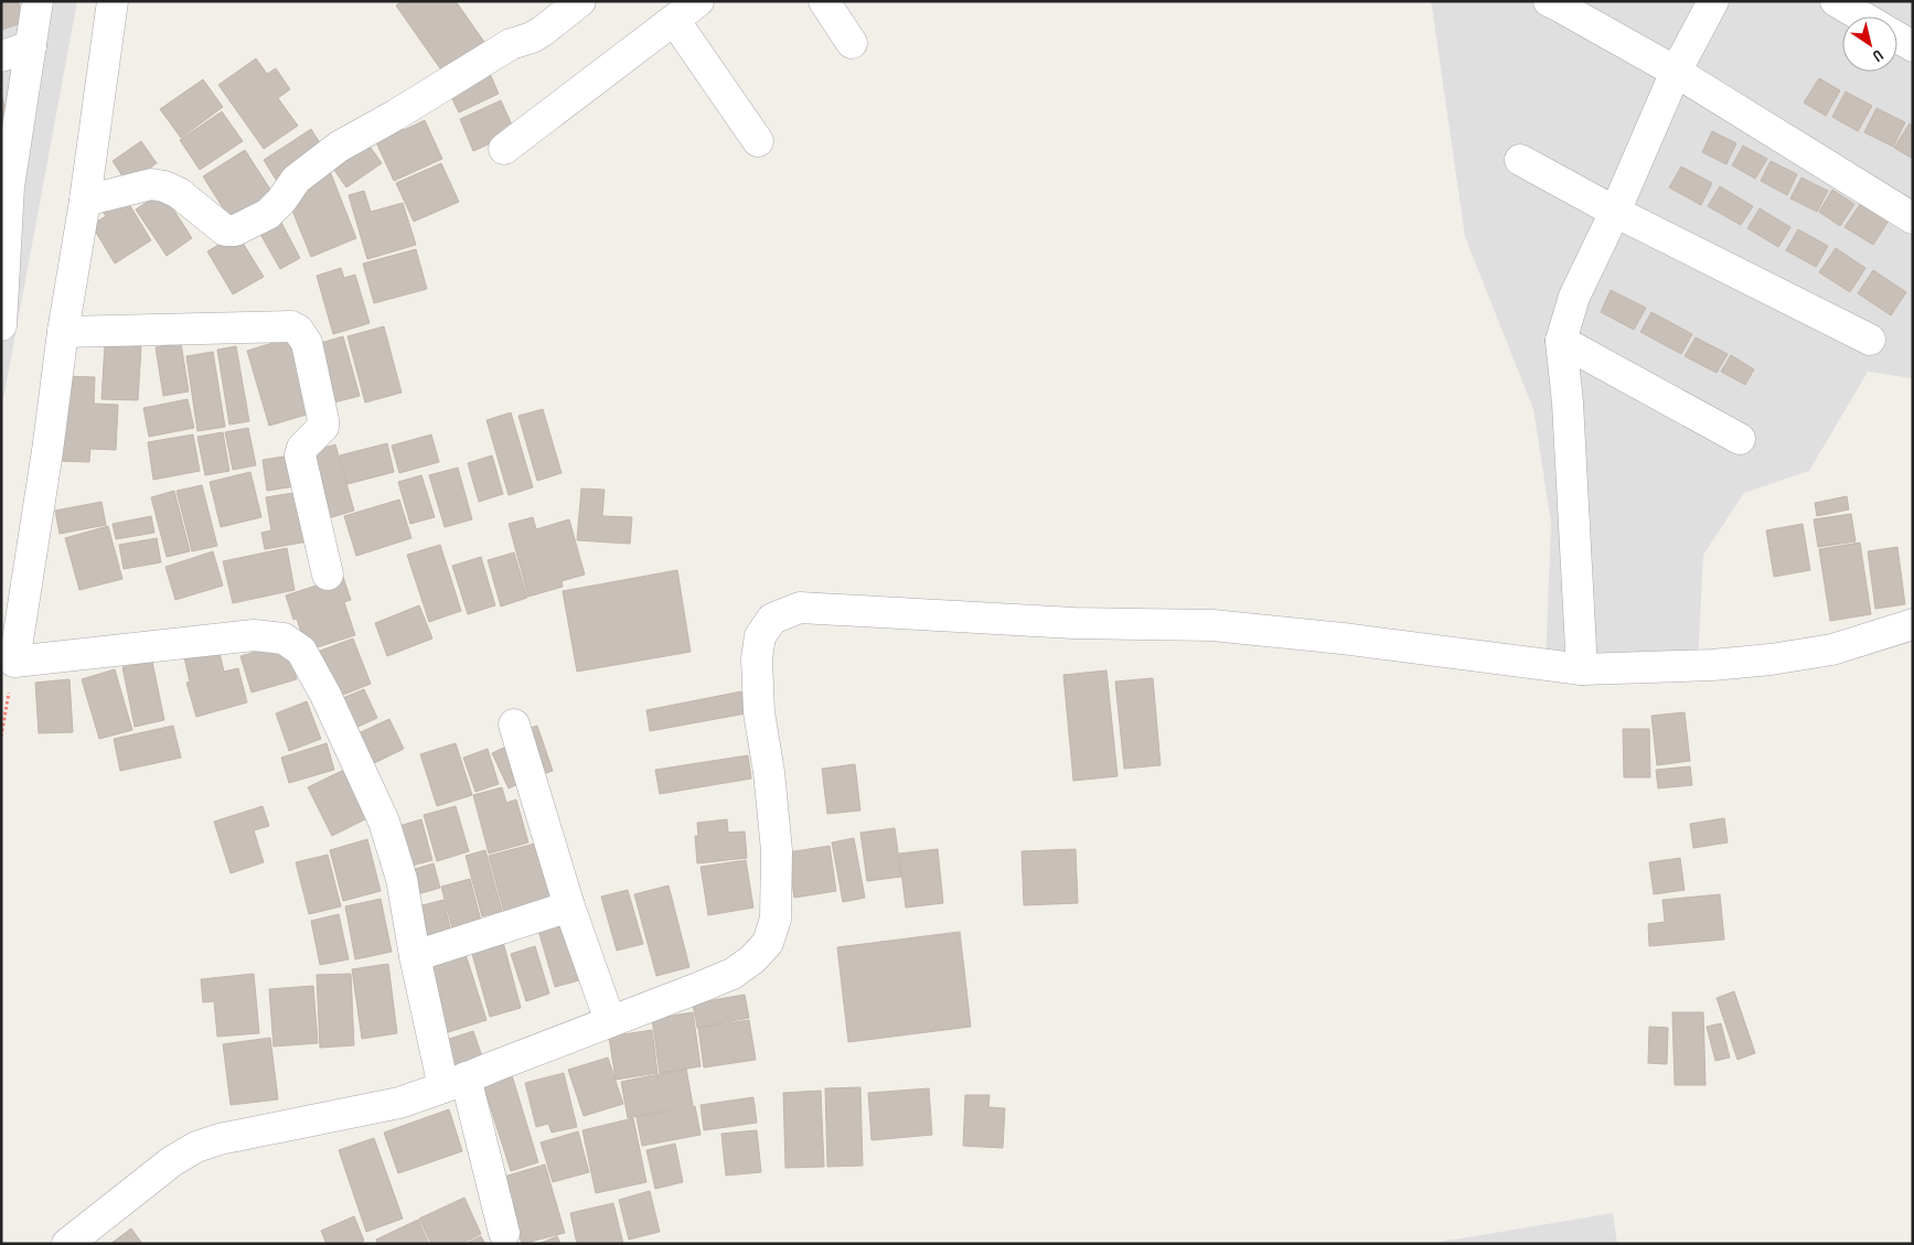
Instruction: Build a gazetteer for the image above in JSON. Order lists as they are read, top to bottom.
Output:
{
  "north": "bottom right"
}
